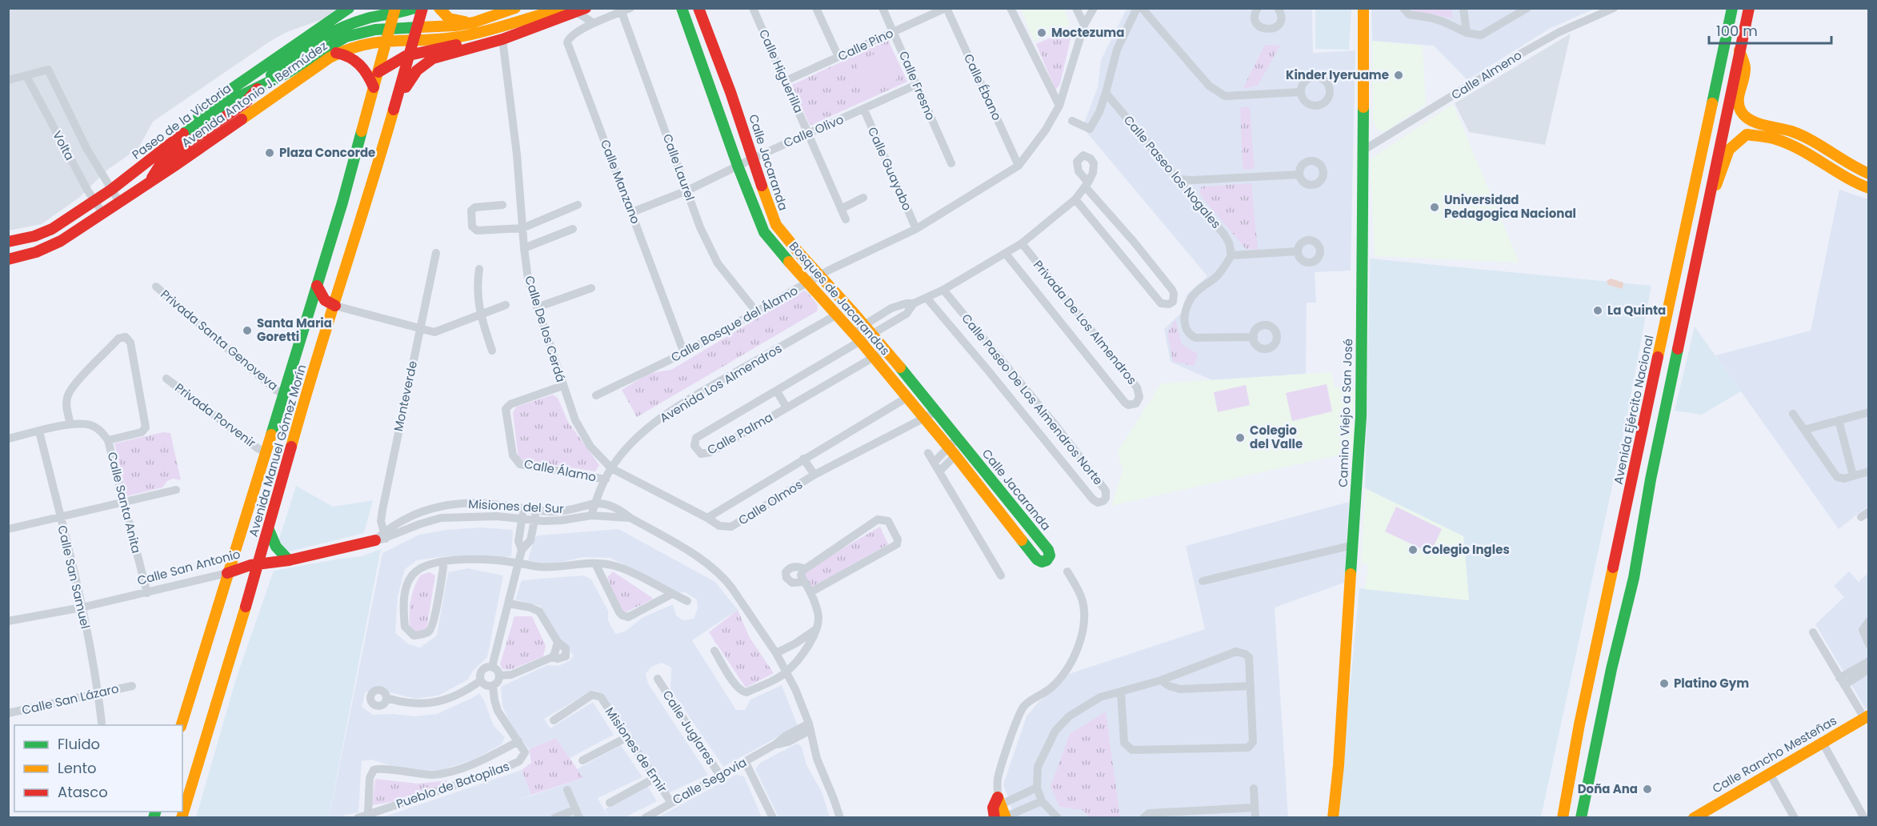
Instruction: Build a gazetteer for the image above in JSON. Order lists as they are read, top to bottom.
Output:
{
  "streets": {
    "main road": [
      "Avenida Antonio J. Bermúdez",
      "Paseo de la Victoria",
      "Calle Jacaranda",
      "Bosques de Jacarandas",
      "Avenida Ejército Nacional",
      "Camino Viejo a San José",
      "Avenida Manuel Gómez Morín",
      "Calle San Antonio",
      "Calle Rancho Mesteñas"
    ],
    "street": [
      "Calle Pino",
      "Calle Higuerilla",
      "Calle Almeno",
      "Calle Fresno",
      "Calle Ébano",
      "Calle Olivo",
      "Volta",
      "Calle Laurel",
      "Calle Guayabo",
      "Calle Paseo los Nogales",
      "Calle Manzano",
      "Privada De Los Almendros",
      "Calle Bosque del Álamo",
      "Calle De los Cerdá",
      "Privada Santa Genoveva",
      "Avenida Los Almendros",
      "Monteverde",
      "Calle Paseo De Los Almendros Norte",
      "Privada Porvenir",
      "Calle Palma",
      "Calle Álamo",
      "Calle Santa Anita",
      "Calle Olmos",
      "Misiones del Sur",
      "Calle San Samuel",
      "Calle San Lázaro",
      "Calle Juglares",
      "Misiones de Emir",
      "Calle Segovia",
      "Pueblo de Batopilas"
    ]
  },
  "crossings": [
    ["Calle Pino", "Calle Higuerilla"],
    ["Calle Pino", "Calle Fresno"],
    ["Calle Pino", "Calle Ébano"],
    ["Calle Higuerilla", "Calle Olivo"],
    ["Calle Almeno", "Camino Viejo a San José"],
    ["Calle Fresno", "Calle Olivo"],
    ["Calle Ébano", "Calle Bosque del Álamo"],
    ["Avenida Antonio J. Bermúdez", "Paseo de la Victoria"],
    ["Avenida Antonio J. Bermúdez", "Volta"],
    ["Avenida Antonio J. Bermúdez", "Avenida Manuel Gómez Morín"],
    ["Paseo de la Victoria", "Volta"],
    ["Paseo de la Victoria", "Avenida Manuel Gómez Morín"],
    ["Calle Olivo", "Calle Jacaranda"],
    ["Calle Olivo", "Calle Laurel"],
    ["Calle Olivo", "Calle Guayabo"],
    ["Calle Olivo", "Calle Manzano"],
    ["Calle Olivo", "Bosques de Jacarandas"],
    ["Calle Jacaranda", "Bosques de Jacarandas"],
    ["Calle Jacaranda", "Calle Bosque del Álamo"],
    ["Calle Jacaranda", "Calle Palma"],
    ["Calle Jacaranda", "Calle Olmos"],
    ["Calle Laurel", "Calle Manzano"],
    ["Calle Laurel", "Calle Bosque del Álamo"],
    ["Calle Guayabo", "Calle Bosque del Álamo"],
    ["Calle Manzano", "Calle Bosque del Álamo"],
    ["Bosques de Jacarandas", "Calle Bosque del Álamo"],
    ["Bosques de Jacarandas", "Avenida Los Almendros"],
    ["Bosques de Jacarandas", "Calle Palma"],
    ["Bosques de Jacarandas", "Calle Olmos"],
    ["Calle De los Cerdá", "Avenida Los Almendros"],
    ["Calle De los Cerdá", "Calle Álamo"],
    ["Calle De los Cerdá", "Calle Olmos"],
    ["Privada Santa Genoveva", "Avenida Manuel Gómez Morín"],
    ["Avenida Los Almendros", "Calle Álamo"],
    ["Avenida Los Almendros", "Misiones del Sur"],
    ["Monteverde", "Misiones del Sur"],
    ["Monteverde", "Calle San Antonio"],
    ["Privada Porvenir", "Avenida Manuel Gómez Morín"],
    ["Avenida Manuel Gómez Morín", "Calle San Antonio"],
    ["Calle Santa Anita", "Calle San Antonio"],
    ["Misiones del Sur", "Calle San Antonio"],
    ["Calle San Antonio", "Calle San Samuel"],
    ["Calle San Samuel", "Calle San Lázaro"],
    ["Calle Juglares", "Calle Segovia"],
    ["Misiones de Emir", "Calle Segovia"]
  ],
  "places": [
    "Moctezuma",
    "Kinder Iyeruame",
    "Plaza Concorde",
    "Universidad Pedagogica Nacional",
    "La Quinta",
    "Santa Maria Goretti",
    "Colegio del Valle",
    "Colegio Ingles",
    "Platino Gym",
    "Doña Ana"
  ],
  "legend": ["Fluido", "Lento", "Atasco"],
  "scale_bar": "100 m"
}
